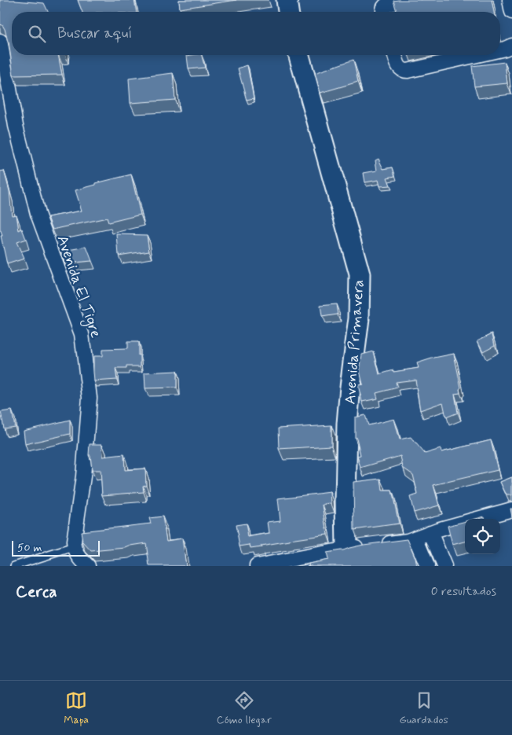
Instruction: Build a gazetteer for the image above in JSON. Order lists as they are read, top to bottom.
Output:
{
  "streets": {
    "street": ["Avenida El Tigre", "Avenida Primavera"]
  },
  "scale_bar": "50 m",
  "page": {
    "search": "Buscar aquí",
    "scale": "50 m",
    "heading": ["Cerca", "0 resultados"],
    "nav": ["Mapa", "Cómo llegar", "Guardados"]
  }
}
